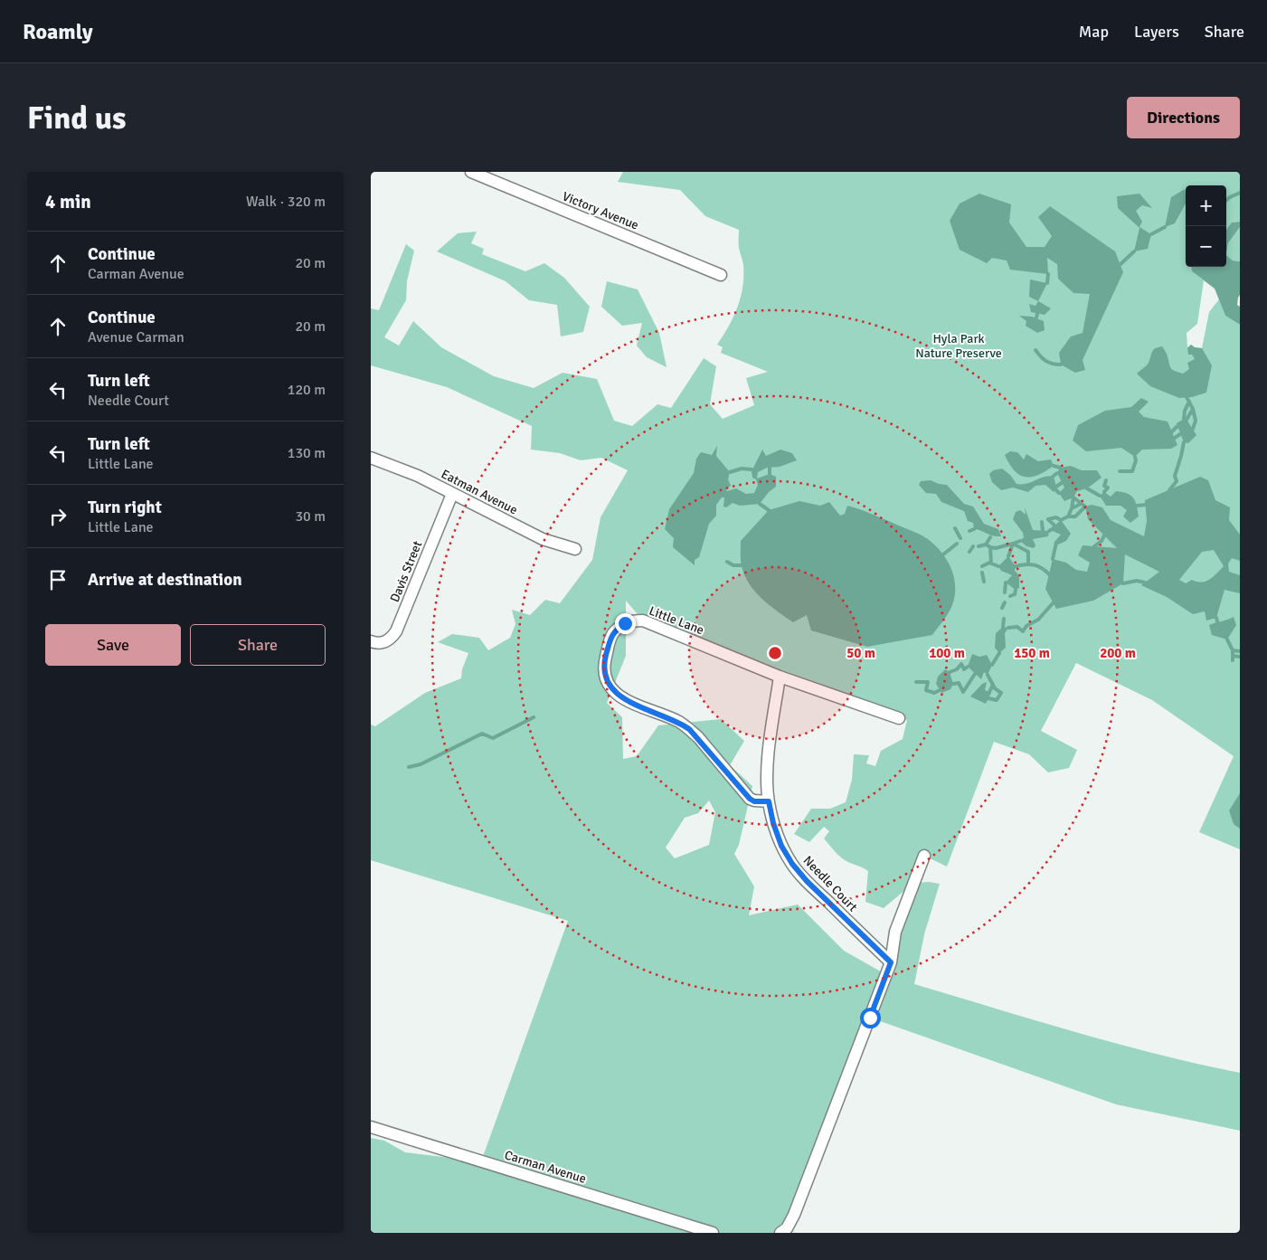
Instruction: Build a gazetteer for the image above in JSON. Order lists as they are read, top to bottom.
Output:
{
  "streets": {
    "street": [
      "Victory Avenue",
      "Eatman Avenue",
      "Davis Street",
      "Little Lane",
      "Needle Court",
      "Carman Avenue"
    ]
  },
  "crossings": [
    ["Eatman Avenue", "Davis Street"],
    ["Little Lane", "Needle Court"]
  ],
  "parks": ["Hyla Park Nature Preserve"],
  "page": {
    "header": "Roamly",
    "nav": ["Map", "Layers", "Share"],
    "buttons": [
      "Directions",
      ["Save", "Share"]
    ],
    "title": "Find us",
    "heading": ["4 min", "Walk · 320 m"],
    "map_buttons": ["+", "−"],
    "list": [
      ["Continue", "Carman Avenue", "20 m"],
      ["Continue", "Avenue Carman", "20 m"],
      ["Turn left", "Needle Court", "120 m"],
      ["Turn left", "Little Lane", "130 m"],
      ["Turn right", "Little Lane", "30 m"],
      "Arrive at destination"
    ]
  },
  "rings": [
    "50 m",
    "100 m",
    "150 m",
    "200 m"
  ]
}
